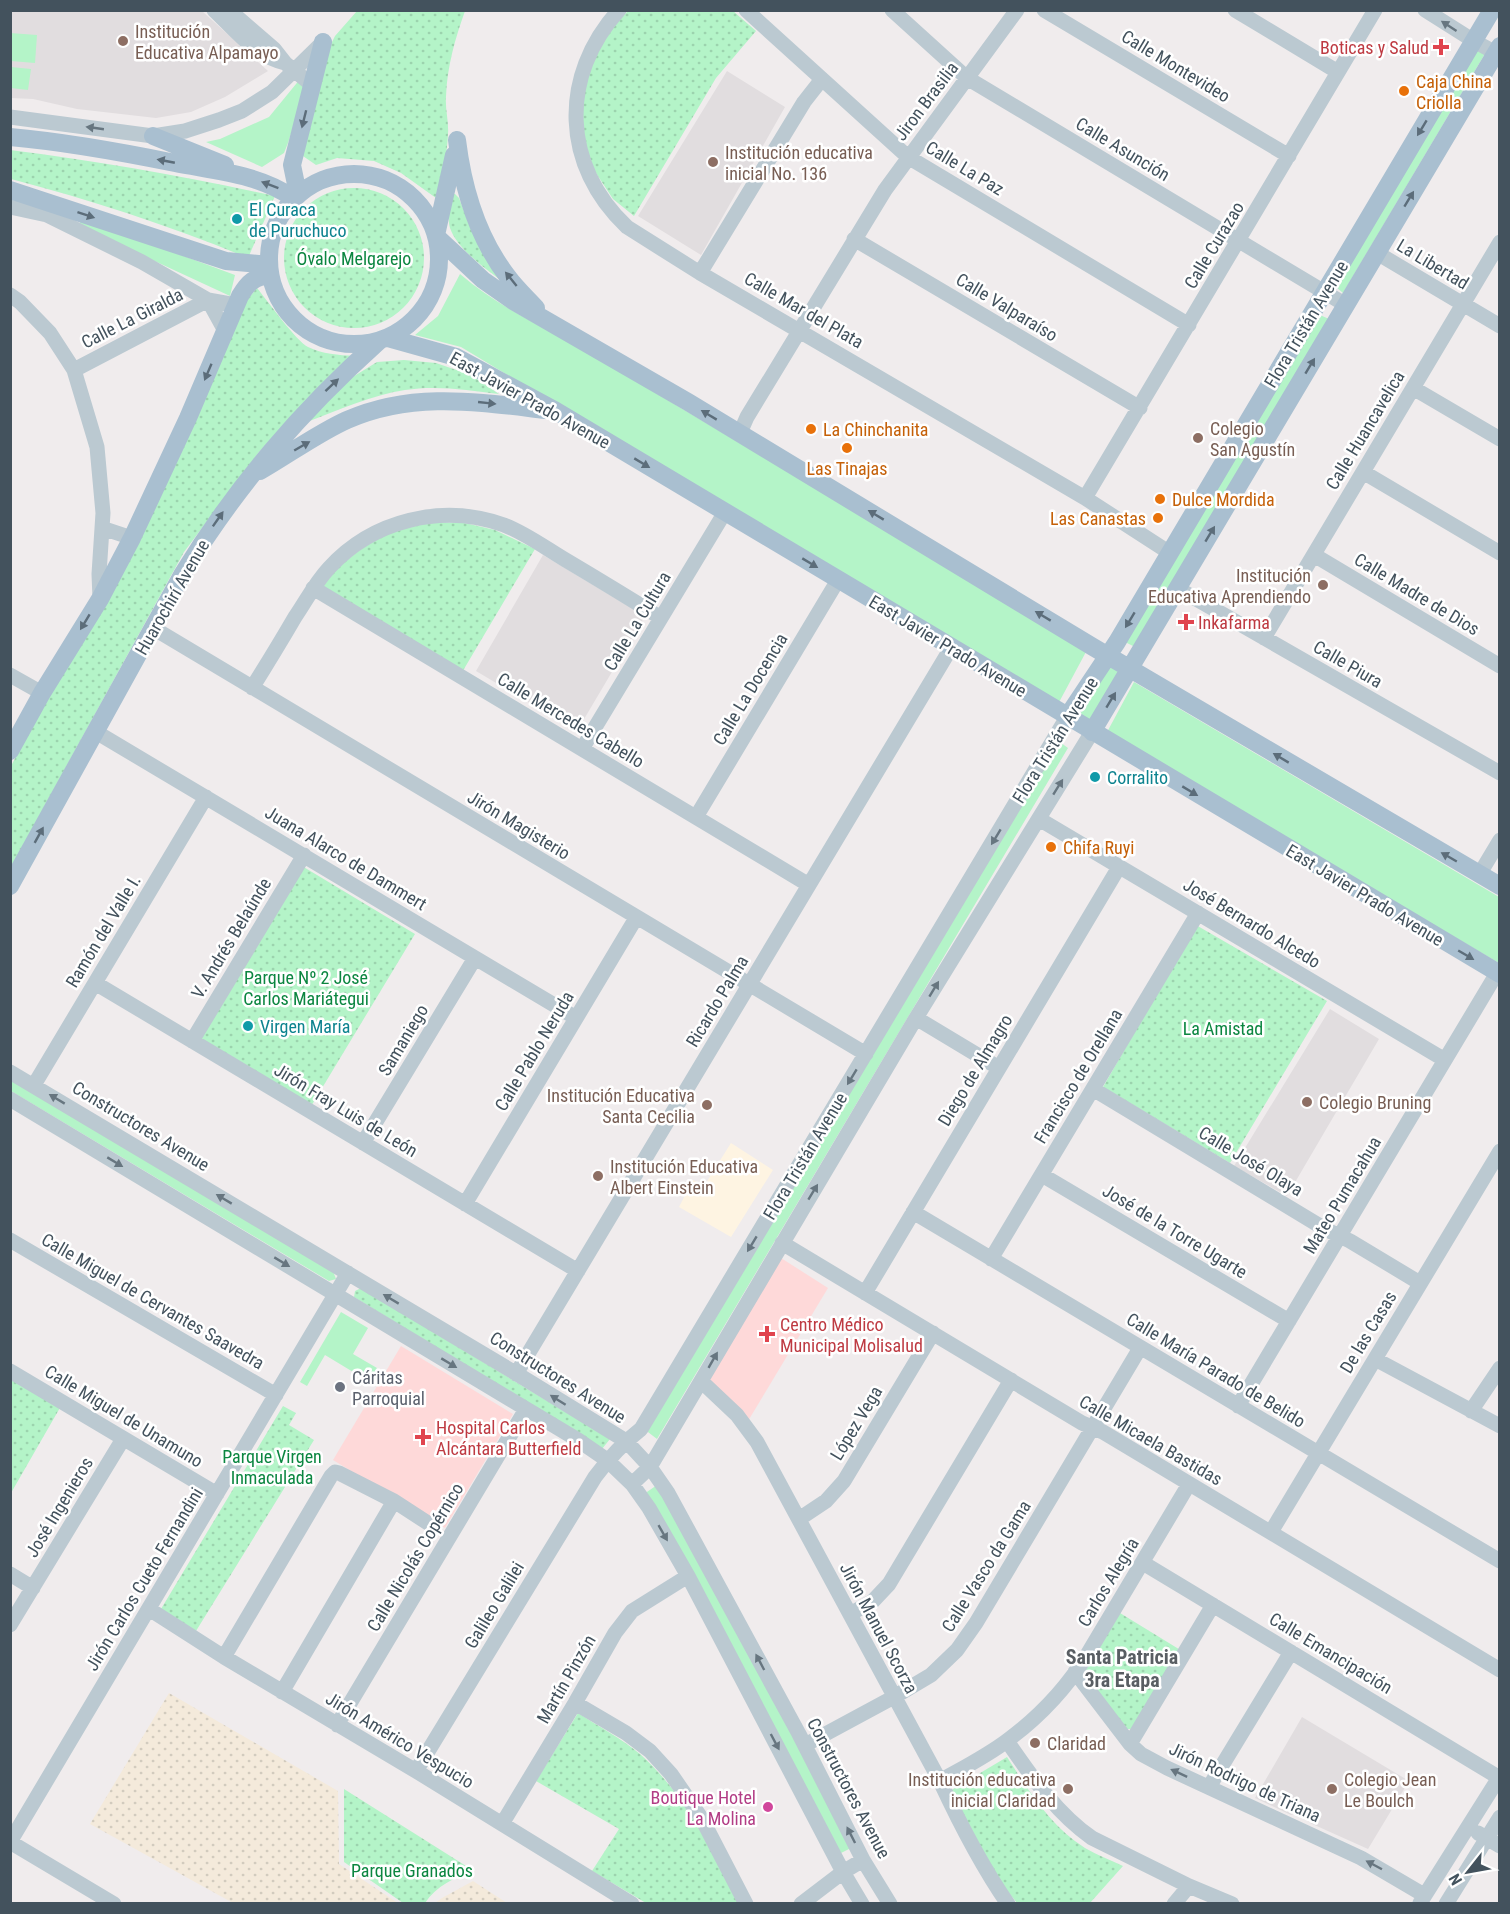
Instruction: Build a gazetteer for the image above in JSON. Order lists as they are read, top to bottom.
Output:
{
  "streets": {
    "main road": ["Flora Tristán Avenue", "East Javier Prado Avenue", "Huarochirí Avenue"],
    "street": [
      "Calle Montevideo",
      "Jiron Brasilia",
      "Calle Asunción",
      "Calle La Paz",
      "Calle Curazao",
      "La Libertad",
      "Calle Valparaíso",
      "Calle Mar del Plata",
      "Calle La Giralda",
      "Calle Huancavelica",
      "Calle Madre de Dios",
      "Calle La Cultura",
      "Calle Piura",
      "Calle La Docencia",
      "Calle Mercedes Cabello",
      "Jirón Magisterio",
      "Juana Alarco de Dammert",
      "José Bernardo Alcedo",
      "Ramón del Valle I.",
      "V. Andrés Belaúnde",
      "Ricardo Palma",
      "Samaniego",
      "Calle Pablo Neruda",
      "Diego de Almagro",
      "Francisco de Orellana",
      "Jirón Fray Luis de León",
      "Constructores Avenue",
      "Calle José Olaya",
      "Mateo Pumacahua",
      "José de la Torre Ugarte",
      "Calle Miguel de Cervantes Saavedra",
      "De las Casas",
      "Calle María Parado de Belido",
      "Calle Miguel de Unamuno",
      "López Vega",
      "Calle Micaela Bastidas",
      "José Ingenieros",
      "Calle Nicolás Copérnico",
      "Calle Vasco da Gama",
      "Jirón Carlos Cueto Fernandini",
      "Carlos Alegría",
      "Galileo Galilei",
      "Jirón Manuel Scorza",
      "Calle Emancipación",
      "Martín Pinzón",
      "Jirón Américo Vespucio",
      "Jirón Rodrigo de Triana"
    ]
  },
  "crossings": [
    ["Calle Montevideo", "Calle Curazao"],
    ["Jiron Brasilia", "Calle Asunción"],
    ["Jiron Brasilia", "Calle La Paz"],
    ["Jiron Brasilia", "Calle Valparaíso"],
    ["Jiron Brasilia", "Calle Mar del Plata"],
    ["Calle Asunción", "Calle Curazao"],
    ["Calle Asunción", "Flora Tristán Avenue"],
    ["Calle La Paz", "Calle Curazao"],
    ["Calle Curazao", "Calle Valparaíso"],
    ["Calle Curazao", "Calle Mar del Plata"],
    ["La Libertad", "Flora Tristán Avenue"],
    ["La Libertad", "Calle Huancavelica"],
    ["Calle Mar del Plata", "Flora Tristán Avenue"],
    ["Flora Tristán Avenue", "East Javier Prado Avenue"],
    ["Flora Tristán Avenue", "Calle Piura"],
    ["Flora Tristán Avenue", "Jirón Magisterio"],
    ["Flora Tristán Avenue", "José Bernardo Alcedo"],
    ["Flora Tristán Avenue", "Constructores Avenue"],
    ["Flora Tristán Avenue", "Calle Micaela Bastidas"],
    ["Flora Tristán Avenue", "Galileo Galilei"],
    ["Flora Tristán Avenue", "Jirón Manuel Scorza"],
    ["East Javier Prado Avenue", "Huarochirí Avenue"],
    ["East Javier Prado Avenue", "Calle La Cultura"],
    ["East Javier Prado Avenue", "Calle La Docencia"],
    ["East Javier Prado Avenue", "Ricardo Palma"],
    ["East Javier Prado Avenue", "Mateo Pumacahua"],
    ["Calle Huancavelica", "Calle Madre de Dios"],
    ["Calle Huancavelica", "Calle Piura"],
    ["Huarochirí Avenue", "Jirón Magisterio"],
    ["Huarochirí Avenue", "Juana Alarco de Dammert"],
    ["Calle La Cultura", "Calle Mercedes Cabello"],
    ["Calle La Docencia", "Calle Mercedes Cabello"],
    ["Calle Mercedes Cabello", "Ricardo Palma"],
    ["Jirón Magisterio", "Ricardo Palma"],
    ["Jirón Magisterio", "Calle Pablo Neruda"],
    ["Juana Alarco de Dammert", "Ramón del Valle I."],
    ["Juana Alarco de Dammert", "V. Andrés Belaúnde"],
    ["Juana Alarco de Dammert", "Samaniego"],
    ["Juana Alarco de Dammert", "Calle Pablo Neruda"],
    ["José Bernardo Alcedo", "Diego de Almagro"],
    ["José Bernardo Alcedo", "Francisco de Orellana"],
    ["José Bernardo Alcedo", "Mateo Pumacahua"],
    ["Ramón del Valle I.", "Jirón Fray Luis de León"],
    ["Ramón del Valle I.", "Constructores Avenue"],
    ["V. Andrés Belaúnde", "Jirón Fray Luis de León"],
    ["Ricardo Palma", "Jirón Fray Luis de León"],
    ["Ricardo Palma", "Constructores Avenue"],
    ["Samaniego", "Jirón Fray Luis de León"],
    ["Calle Pablo Neruda", "Jirón Fray Luis de León"],
    ["Diego de Almagro", "Calle María Parado de Belido"],
    ["Diego de Almagro", "Calle Micaela Bastidas"],
    ["Francisco de Orellana", "Calle José Olaya"],
    ["Francisco de Orellana", "José de la Torre Ugarte"],
    ["Francisco de Orellana", "Calle María Parado de Belido"],
    ["Constructores Avenue", "Calle Vasco da Gama"],
    ["Constructores Avenue", "Jirón Carlos Cueto Fernandini"],
    ["Calle José Olaya", "Mateo Pumacahua"],
    ["Calle José Olaya", "De las Casas"],
    ["Mateo Pumacahua", "José de la Torre Ugarte"],
    ["Mateo Pumacahua", "Calle María Parado de Belido"],
    ["Calle Miguel de Cervantes Saavedra", "Jirón Carlos Cueto Fernandini"],
    ["De las Casas", "Calle María Parado de Belido"],
    ["De las Casas", "Calle Micaela Bastidas"],
    ["Calle María Parado de Belido", "Calle Vasco da Gama"],
    ["Calle Miguel de Unamuno", "José Ingenieros"],
    ["Calle Miguel de Unamuno", "Jirón Carlos Cueto Fernandini"],
    ["López Vega", "Calle Micaela Bastidas"],
    ["López Vega", "Jirón Manuel Scorza"],
    ["Calle Micaela Bastidas", "Calle Vasco da Gama"],
    ["Calle Micaela Bastidas", "Carlos Alegría"],
    ["Calle Nicolás Copérnico", "Jirón Américo Vespucio"],
    ["Calle Vasco da Gama", "Jirón Manuel Scorza"],
    ["Jirón Carlos Cueto Fernandini", "Jirón Américo Vespucio"],
    ["Carlos Alegría", "Jirón Manuel Scorza"],
    ["Carlos Alegría", "Calle Emancipación"],
    ["Carlos Alegría", "Jirón Rodrigo de Triana"],
    ["Galileo Galilei", "Jirón Américo Vespucio"],
    ["Martín Pinzón", "Jirón Américo Vespucio"]
  ],
  "districts": ["Santa Patricia 3ra Etapa"],
  "parks": [
    "Óvalo Melgarejo",
    "Parque Nº 2 José Carlos Mariátegui",
    "La Amistad",
    "Parque Virgen Inmaculada",
    "Parque Granados"
  ],
  "places": {
    "other": [
      "Institución Educativa Alpamayo",
      "Caja China Criolla",
      "Institución educativa inicial No. 136",
      "El Curaca de Puruchuco",
      "La Chinchanita",
      "Colegio San Agustín",
      "Las Tinajas",
      "Dulce Mordida",
      "Las Canastas",
      "Institución Educativa Aprendiendo",
      "Corralito",
      "Chifa Ruyi",
      "Virgen María",
      "Colegio Bruning",
      "Institución Educativa Santa Cecilia",
      "Institución Educativa Albert Einstein",
      "Cáritas Parroquial",
      "Claridad",
      "Institución educativa inicial Claridad",
      "Colegio Jean Le Boulch",
      "Boutique Hotel La Molina"
    ],
    "health": [
      "Boticas y Salud",
      "Inkafarma",
      "Centro Médico Municipal Molisalud",
      "Hospital Carlos Alcántara Butterfield"
    ]
  },
  "north": "bottom left"
}
